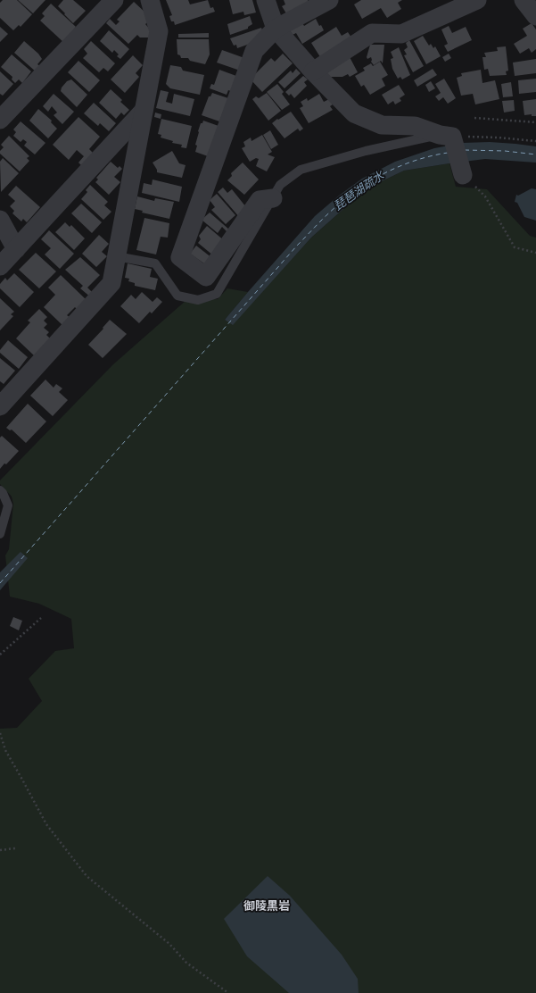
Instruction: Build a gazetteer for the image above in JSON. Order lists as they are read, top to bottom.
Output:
{
  "districts": ["御陵黒岩"],
  "water": ["琵琶湖疏水"]
}
